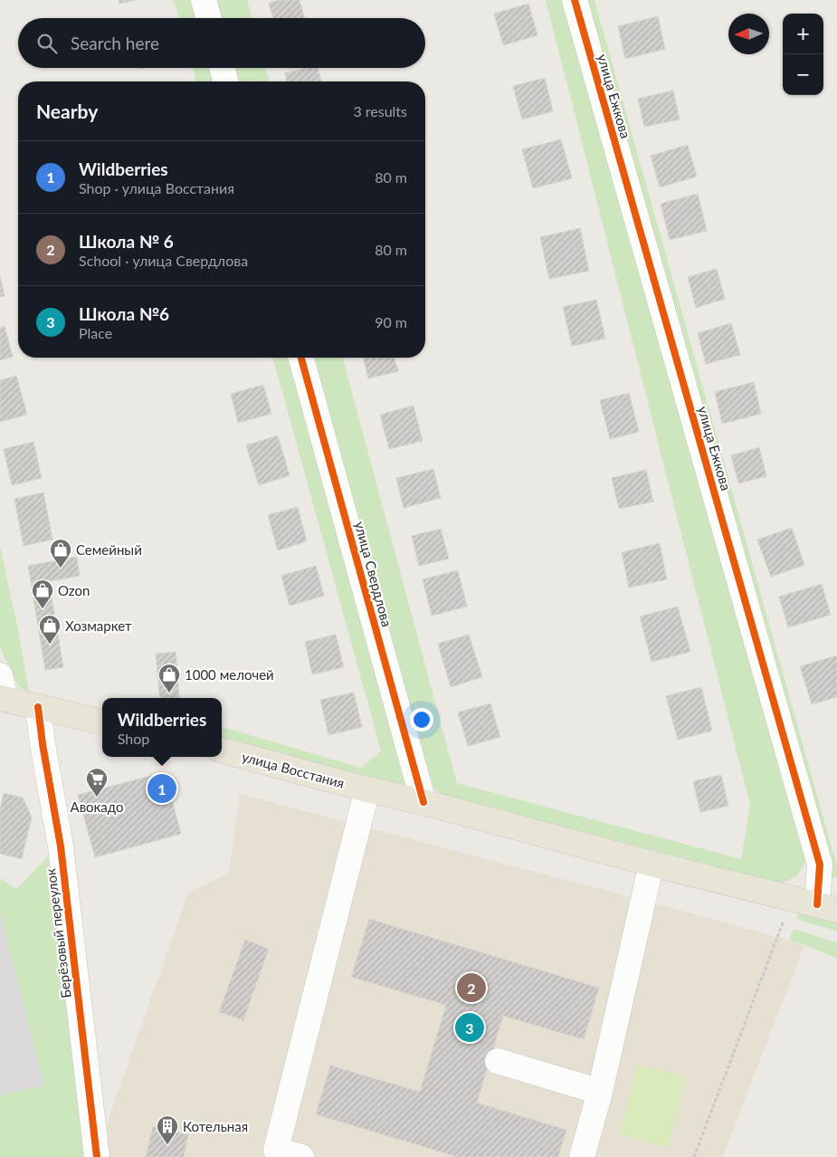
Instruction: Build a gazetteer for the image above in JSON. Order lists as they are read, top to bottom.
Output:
{
  "streets": {
    "main road": ["улица Восстания"],
    "street": ["улица Ежкова", "улица Свердлова", "Берёзовый переулок"]
  },
  "crossings": [
    ["улица Ежкова", "улица Восстания"],
    ["улица Свердлова", "улица Восстания"]
  ],
  "places": {
    "shop": [
      "Семейный",
      "Ozon",
      "Хозмаркет",
      "1000 мелочей"
    ],
    "supermarket": ["Авокадо"],
    "building": ["Котельная"]
  },
  "north": "left",
  "page": {
    "map_buttons": ["+", "−"],
    "search": "Search here",
    "heading": ["Nearby", "3 results"],
    "list": [
      {
        "mark": "1",
        "name": "Wildberries",
        "note": "Shop · улица Восстания",
        "value": "80 m"
      },
      {
        "mark": "2",
        "name": "Школа № 6",
        "note": "School · улица Свердлова",
        "value": "80 m"
      },
      {
        "mark": "3",
        "name": "Школа №6",
        "note": "Place",
        "value": "90 m"
      }
    ],
    "popup": ["Wildberries", "Shop"],
    "pins": ["1", "2", "3"]
  }
}
